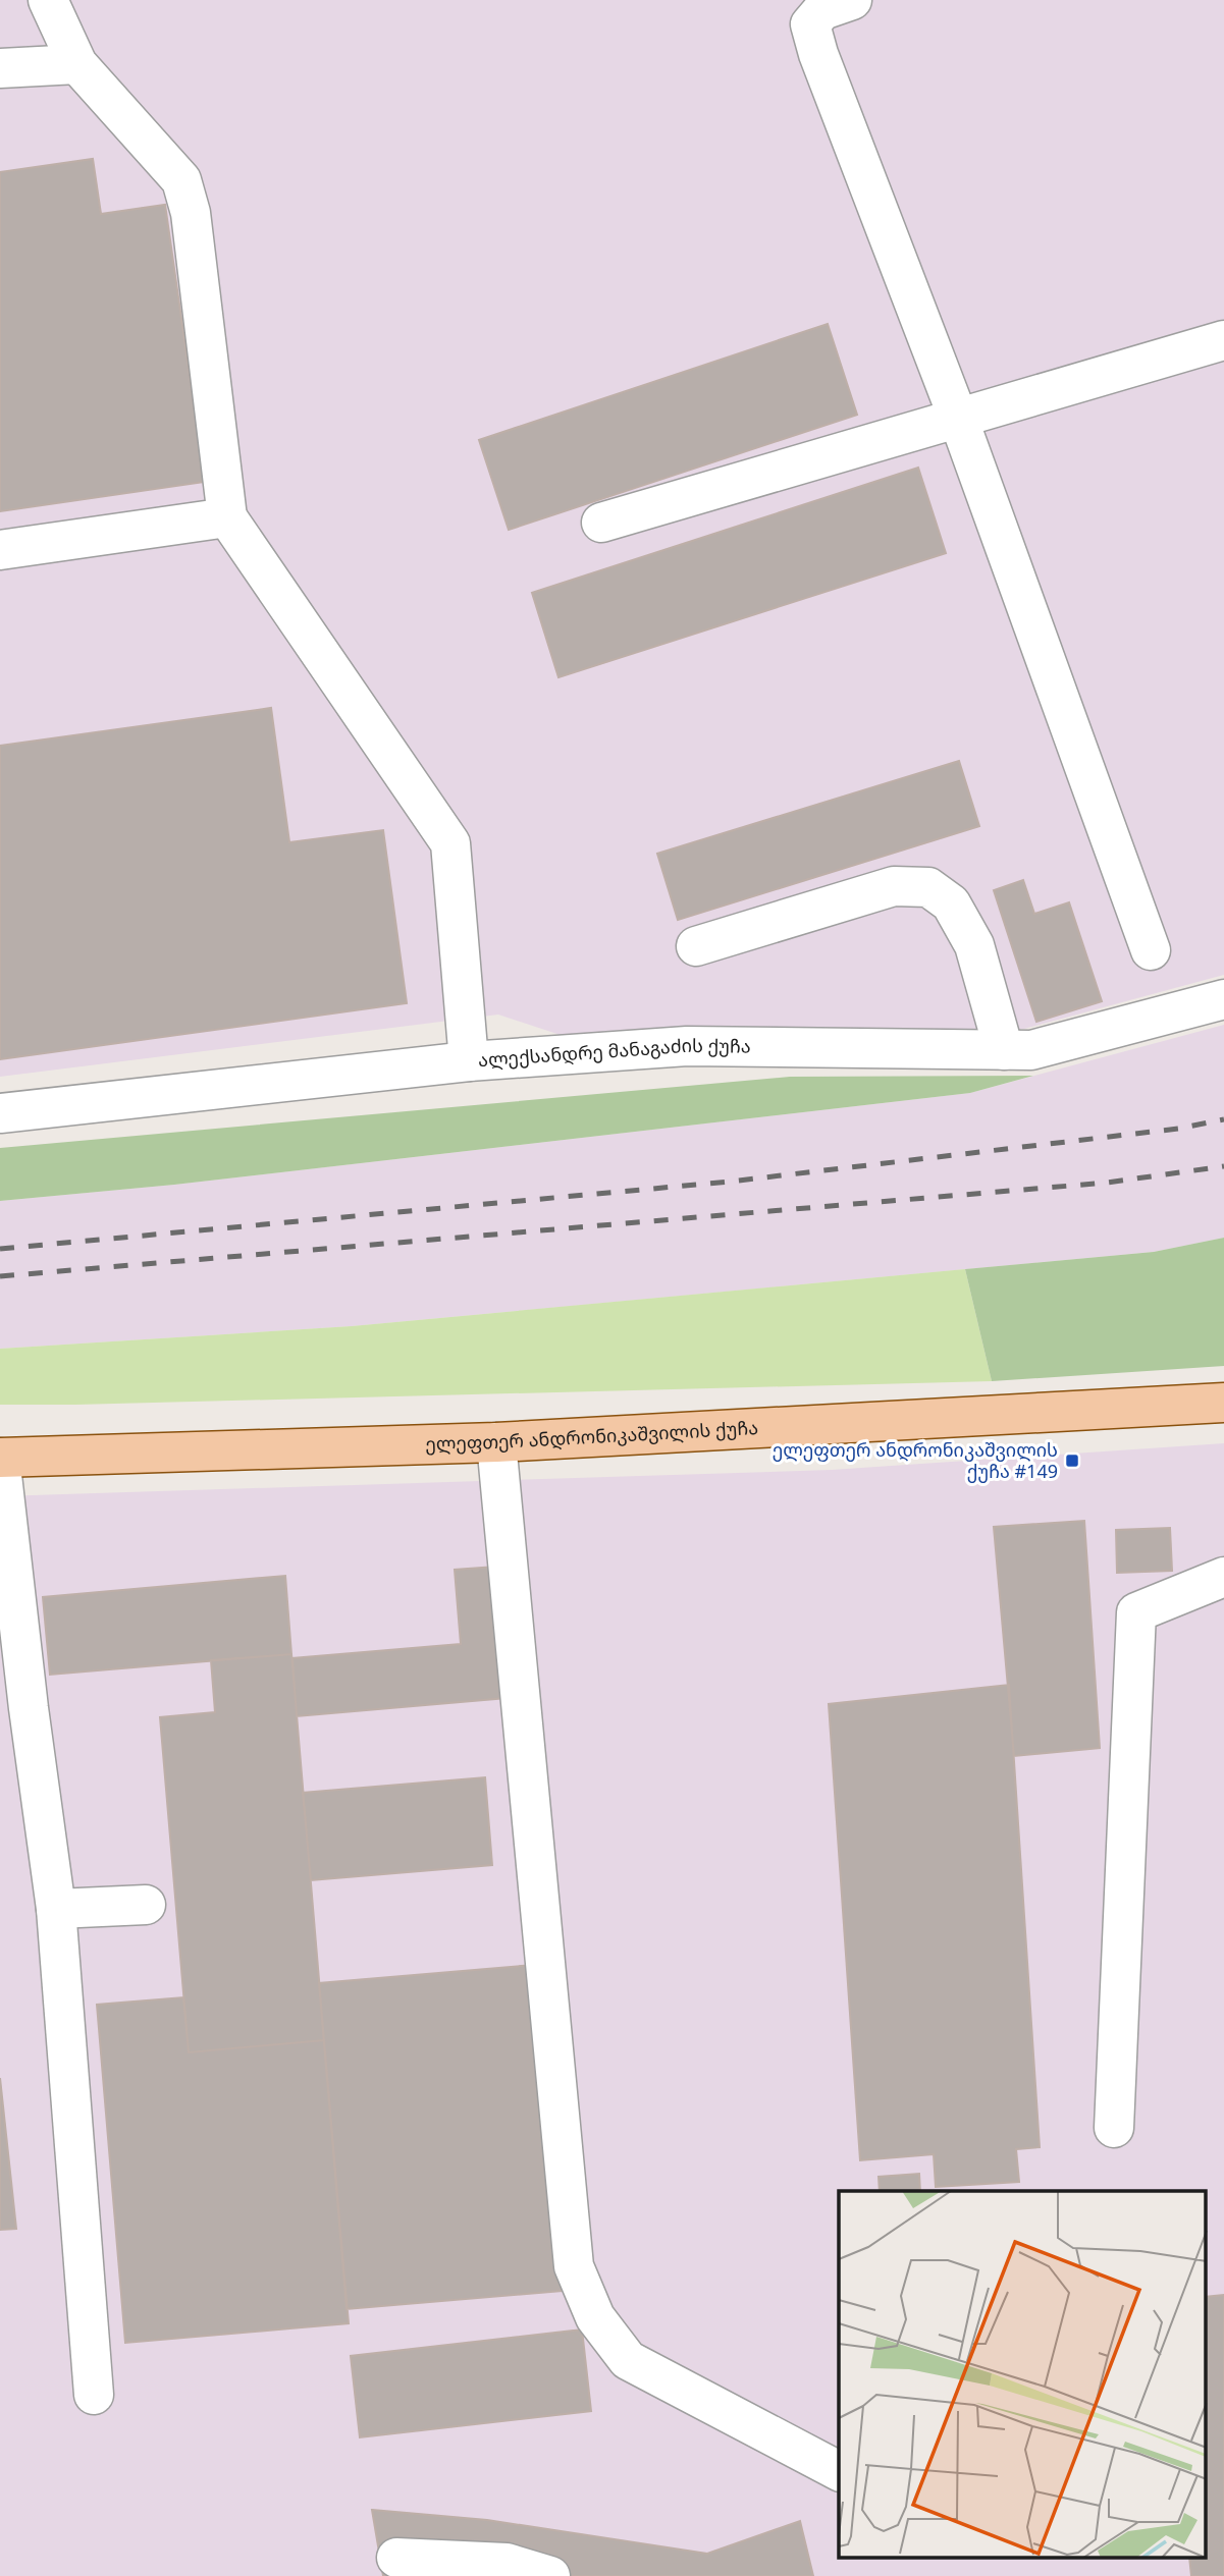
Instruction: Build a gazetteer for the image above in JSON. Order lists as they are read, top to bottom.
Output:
{
  "streets": {
    "main road": ["ელეფთერ ანდრონიკაშვილის ქუჩა"],
    "street": ["ალექსანდრე მანაგაძის ქუჩა"]
  },
  "places": {
    "transit": ["ელეფთერ ანდრონიკაშვილის ქუჩა #149"]
  }
}
